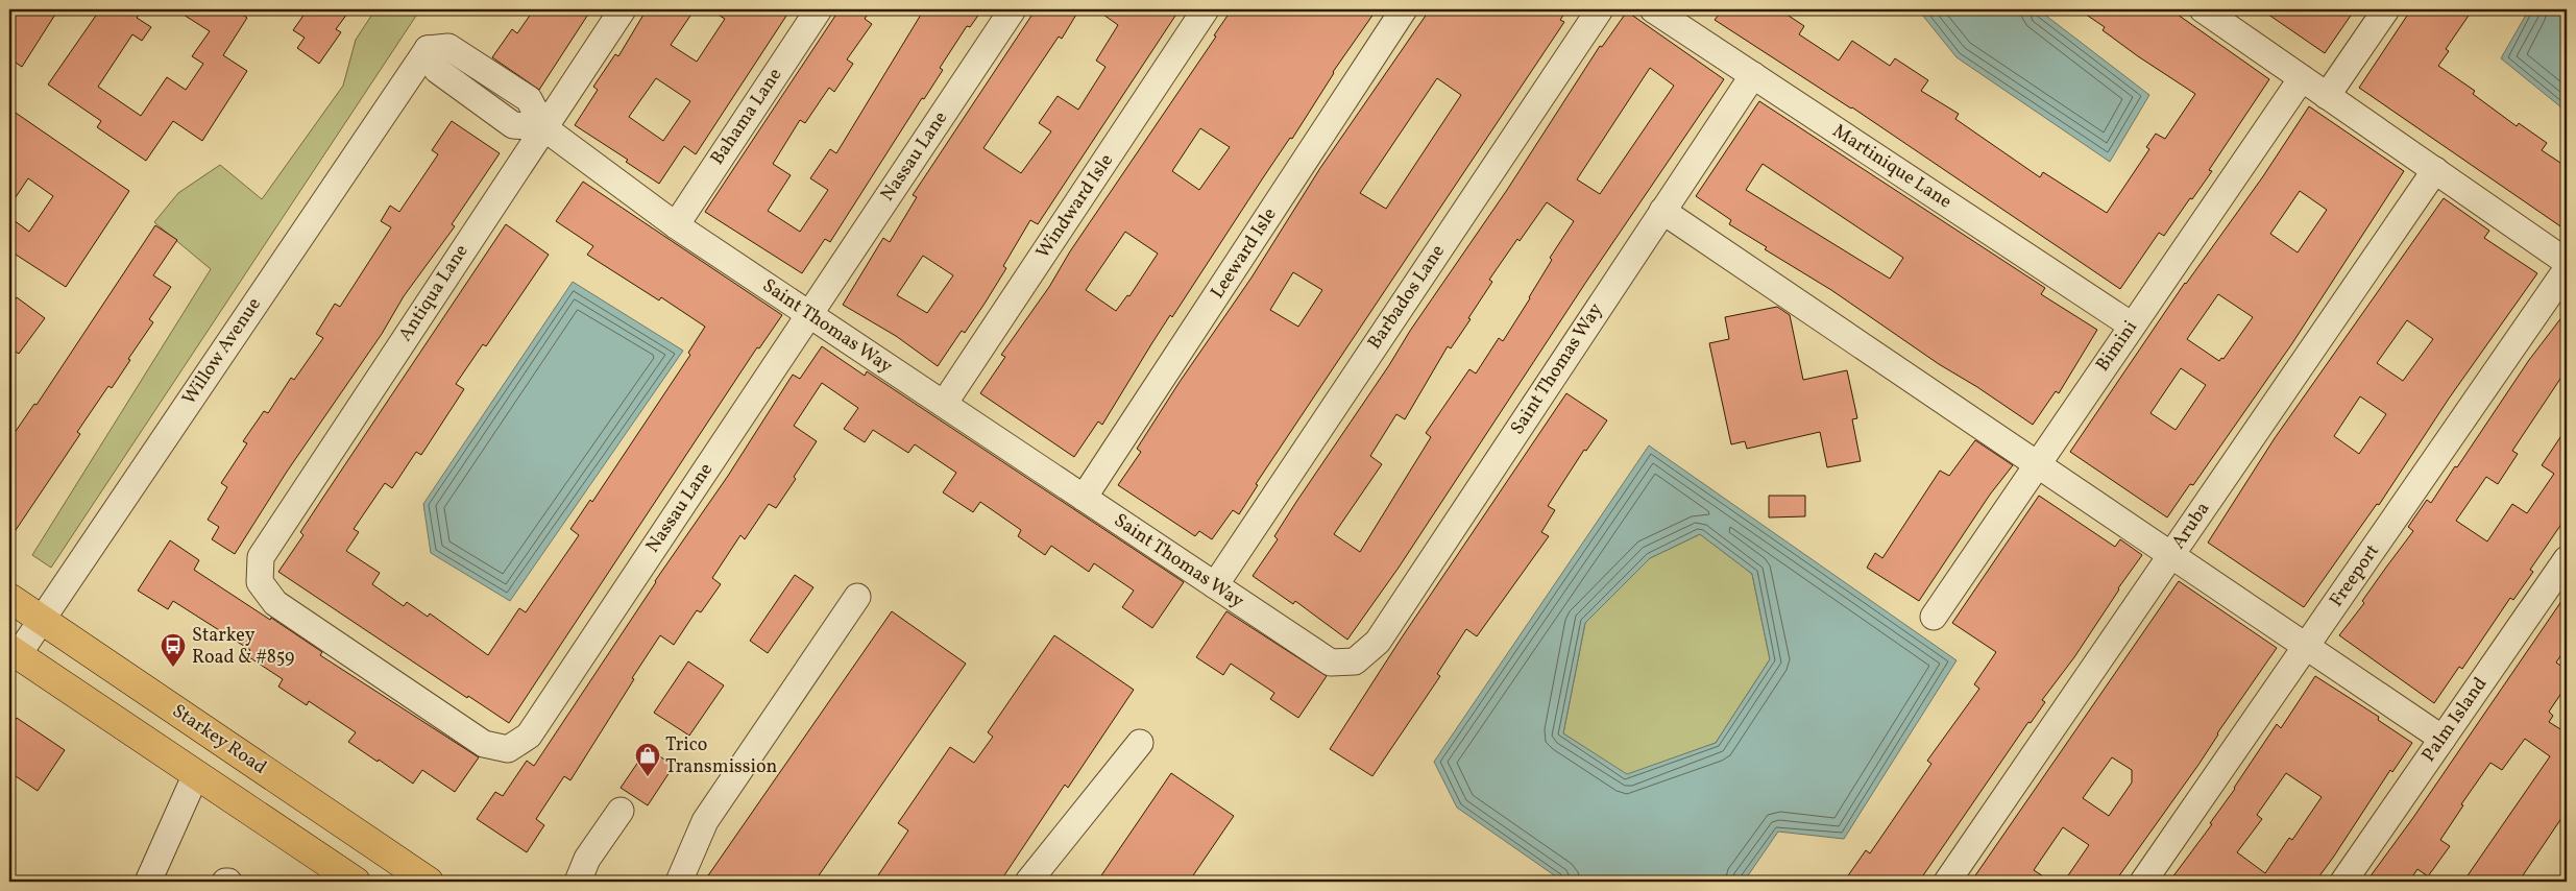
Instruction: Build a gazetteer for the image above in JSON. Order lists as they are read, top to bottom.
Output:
{
  "streets": {
    "main road": ["Starkey Road"],
    "street": [
      "Bahama Lane",
      "Nassau Lane",
      "Martinique Lane",
      "Windward Isle",
      "Leeward Isle",
      "Antiqua Lane",
      "Barbados Lane",
      "Saint Thomas Way",
      "Bimini",
      "Willow Avenue",
      "Aruba",
      "Freeport",
      "Palm Island"
    ]
  },
  "crossings": [
    ["Bahama Lane", "Saint Thomas Way"],
    ["Nassau Lane", "Antiqua Lane"],
    ["Nassau Lane", "Saint Thomas Way"],
    ["Martinique Lane", "Saint Thomas Way"],
    ["Martinique Lane", "Bimini"],
    ["Windward Isle", "Saint Thomas Way"],
    ["Leeward Isle", "Saint Thomas Way"],
    ["Antiqua Lane", "Saint Thomas Way"],
    ["Antiqua Lane", "Willow Avenue"],
    ["Barbados Lane", "Saint Thomas Way"],
    ["Saint Thomas Way", "Willow Avenue"],
    ["Willow Avenue", "Starkey Road"]
  ],
  "places": {
    "bus stop": ["Starkey Road & #859"],
    "shop": ["Trico Transmission"]
  }
}
